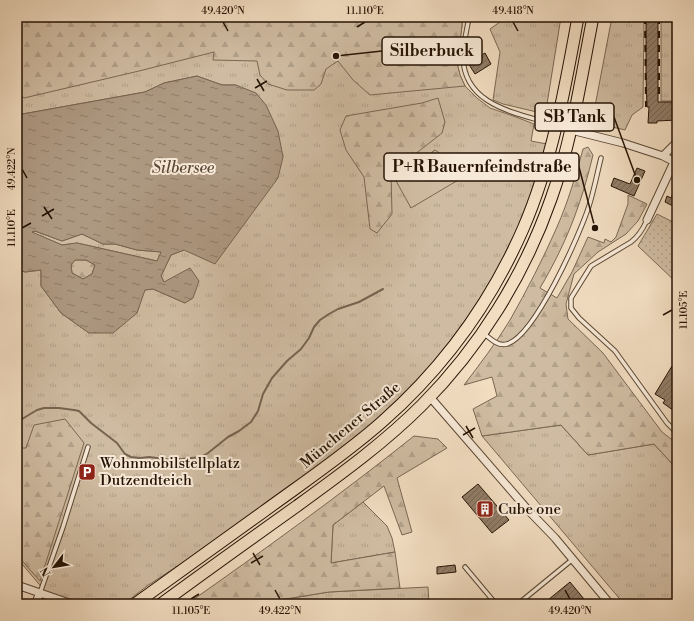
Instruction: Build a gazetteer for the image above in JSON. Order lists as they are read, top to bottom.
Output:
{
  "streets": {
    "main road": ["Münchener Straße"]
  },
  "water": ["Silbersee"],
  "places": {
    "other": ["Silberbuck", "SB Tank", "P+R Bauernfeindstraße"],
    "parking": ["Wohnmobilstellplatz Dutzendteich"],
    "building": ["Cube one"]
  },
  "north": "bottom left",
  "coordinates": [
    "49.420°N",
    "11.110°E",
    "49.418°N",
    "49.422°N",
    "11.105°E"
  ]
}
